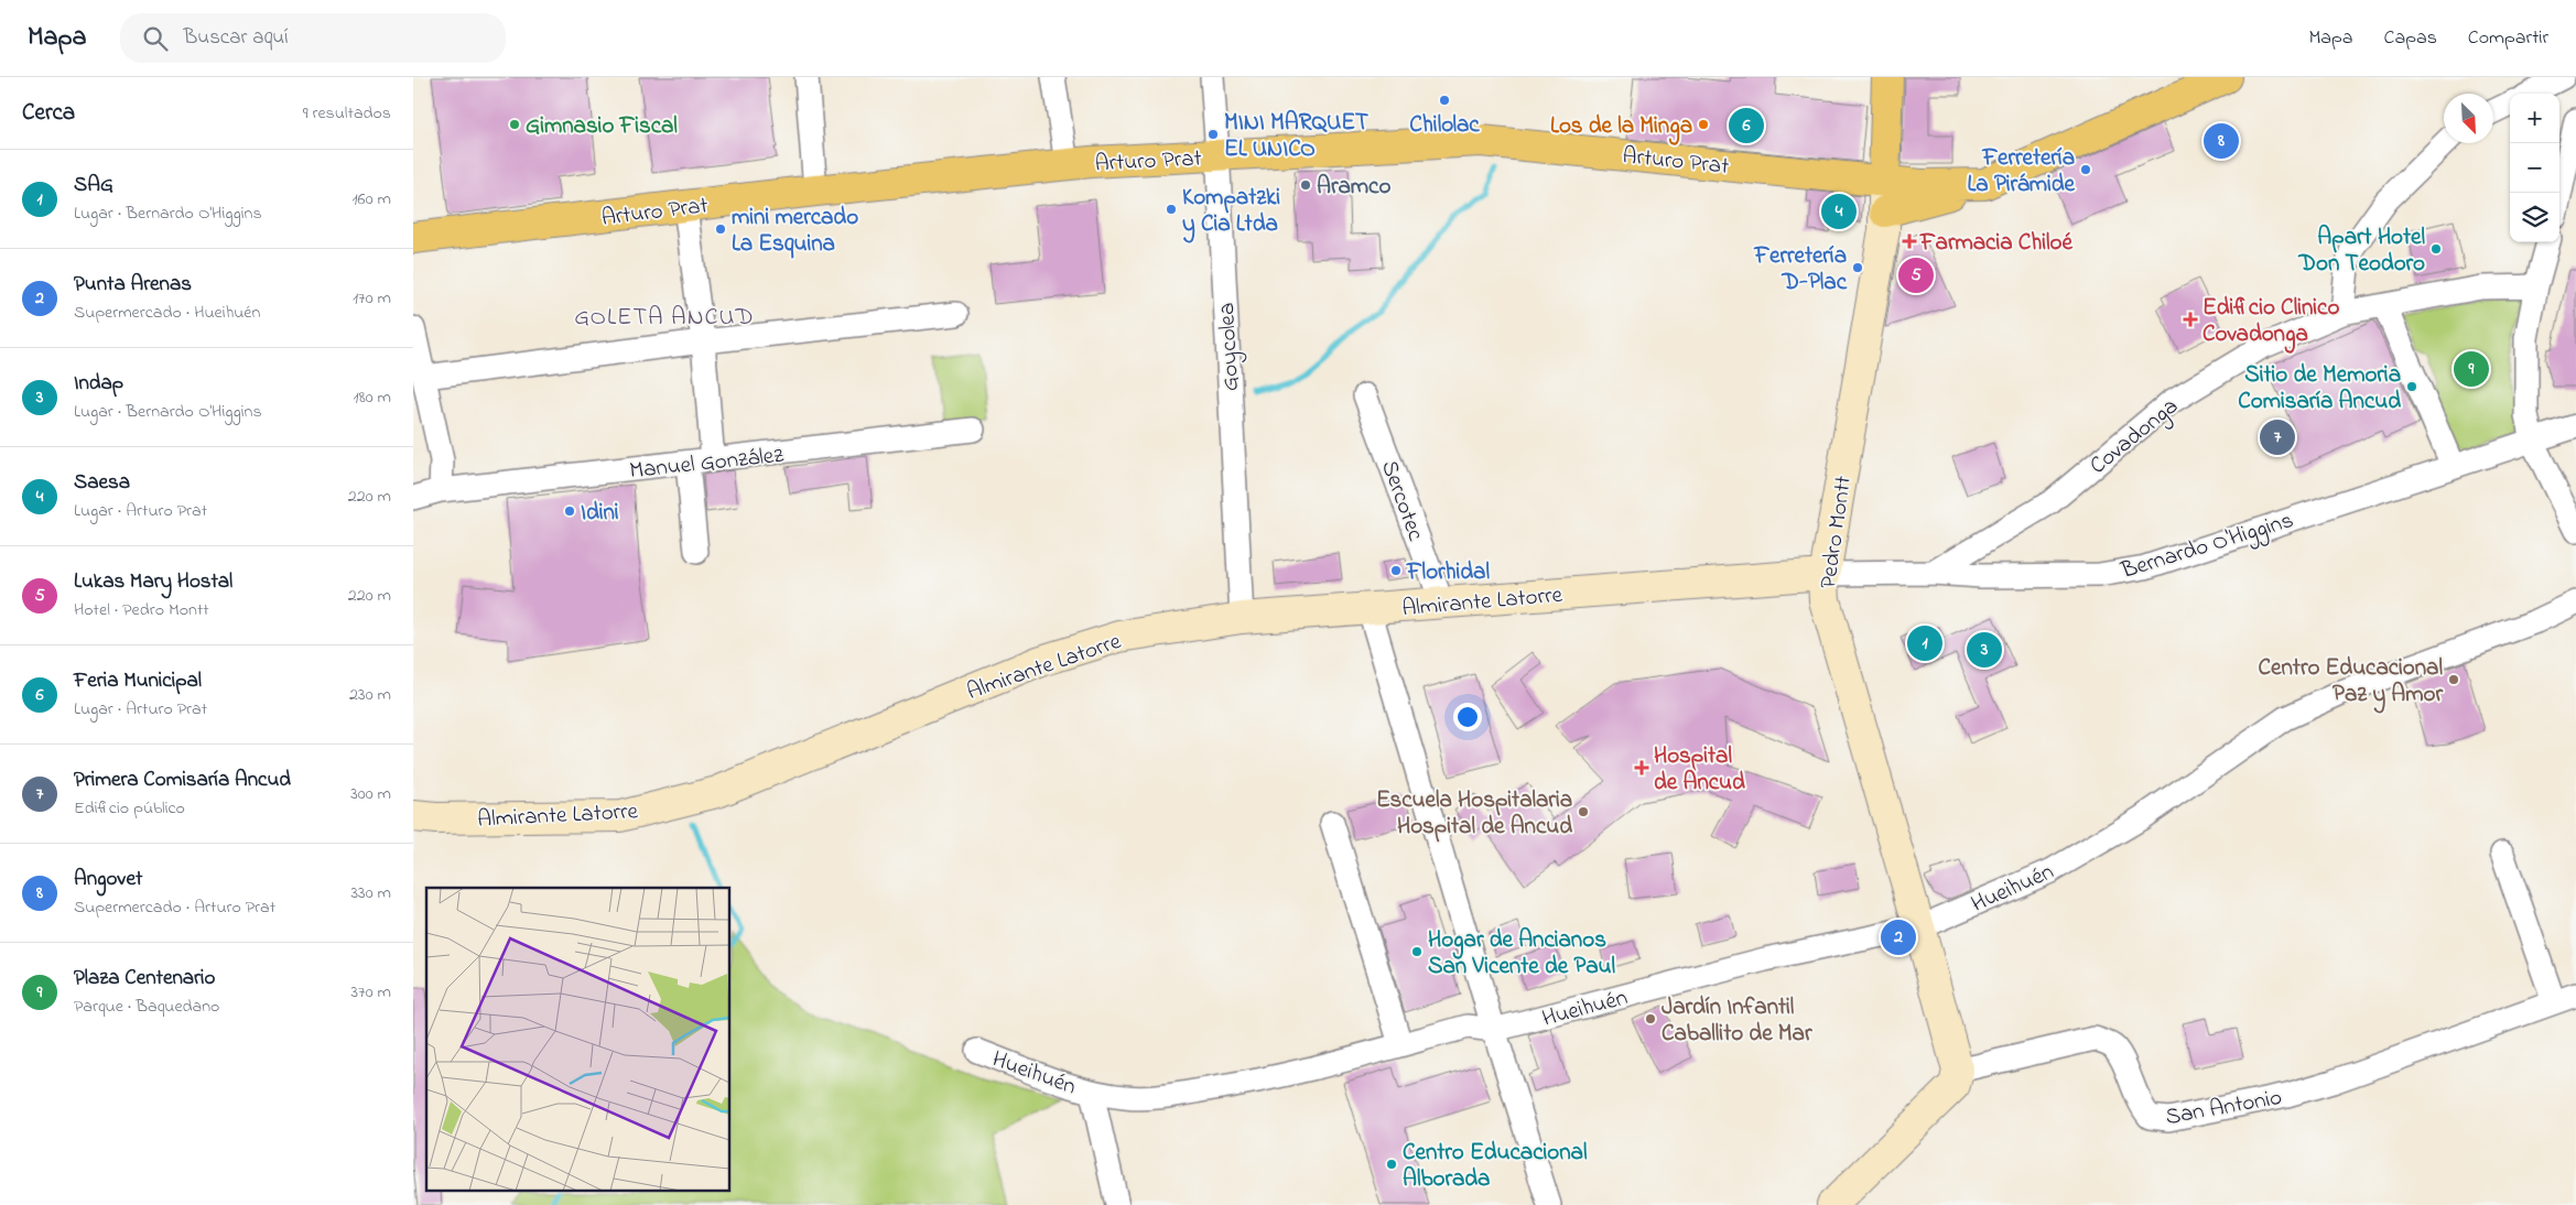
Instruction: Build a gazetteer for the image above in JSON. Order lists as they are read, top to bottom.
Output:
{
  "streets": {
    "main road": ["Arturo Prat", "Pedro Montt", "Almirante Latorre"],
    "street": [
      "Goycolea",
      "Covadonga",
      "Manuel González",
      "Sercotec",
      "Bernardo O'Higgins",
      "Hueihuén",
      "San Antonio"
    ]
  },
  "crossings": [
    ["Arturo Prat", "Goycolea"],
    ["Arturo Prat", "Pedro Montt"],
    ["Goycolea", "Almirante Latorre"],
    ["Covadonga", "Bernardo O'Higgins"],
    ["Sercotec", "Almirante Latorre"],
    ["Pedro Montt", "Bernardo O'Higgins"],
    ["Pedro Montt", "Almirante Latorre"],
    ["Pedro Montt", "Hueihuén"],
    ["Pedro Montt", "San Antonio"],
    ["Bernardo O'Higgins", "Almirante Latorre"]
  ],
  "districts": ["GOLETA ANCUD"],
  "places": {
    "other": [
      "Chilolac",
      "Gimnasio Fiscal",
      "Los de la Minga",
      "MINI MARQUET EL UNICO",
      "Ferretería La Pirámide",
      "Aramco",
      "Kompatzki y Cia Ltda",
      "mini mercado La Esquina",
      "Apart Hotel Don Teodoro",
      "Ferretería D-Plac",
      "Sitio de Memoria Comisaría Ancud",
      "Idini",
      "Florhidal",
      "Centro Educacional Paz y Amor",
      "Escuela Hospitalaria Hospital de Ancud",
      "Hogar de Ancianos San Vicente de Paul",
      "Jardín Infantil Caballito de Mar",
      "Centro Educacional Alborada"
    ],
    "health": ["Farmacia Chiloé", "Edificio Clinico Covadonga", "Hospital de Ancud"]
  },
  "north": "bottom right",
  "page": {
    "header": "Mapa",
    "search": "Buscar aquí",
    "nav": ["Mapa", "Capas", "Compartir"],
    "heading": ["Cerca", "9 resultados"],
    "map_buttons": ["+", "−"],
    "pins": [
      "6",
      "8",
      "4",
      "5",
      "9",
      "7",
      "1",
      "3",
      "2"
    ],
    "list": [
      {
        "mark": "1",
        "name": "SAG",
        "note": "Lugar · Bernardo O'Higgins",
        "value": "160 m"
      },
      {
        "mark": "2",
        "name": "Punta Arenas",
        "note": "Supermercado · Hueihuén",
        "value": "170 m"
      },
      {
        "mark": "3",
        "name": "Indap",
        "note": "Lugar · Bernardo O'Higgins",
        "value": "180 m"
      },
      {
        "mark": "4",
        "name": "Saesa",
        "note": "Lugar · Arturo Prat",
        "value": "220 m"
      },
      {
        "mark": "5",
        "name": "Lukas Mary Hostal",
        "note": "Hotel · Pedro Montt",
        "value": "220 m"
      },
      {
        "mark": "6",
        "name": "Feria Municipal",
        "note": "Lugar · Arturo Prat",
        "value": "230 m"
      },
      {
        "mark": "7",
        "name": "Primera Comisaría Ancud",
        "note": "Edificio público",
        "value": "300 m"
      },
      {
        "mark": "8",
        "name": "Angovet",
        "note": "Supermercado · Arturo Prat",
        "value": "330 m"
      },
      {
        "mark": "9",
        "name": "Plaza Centenario",
        "note": "Parque · Baquedano",
        "value": "370 m"
      }
    ]
  }
}
